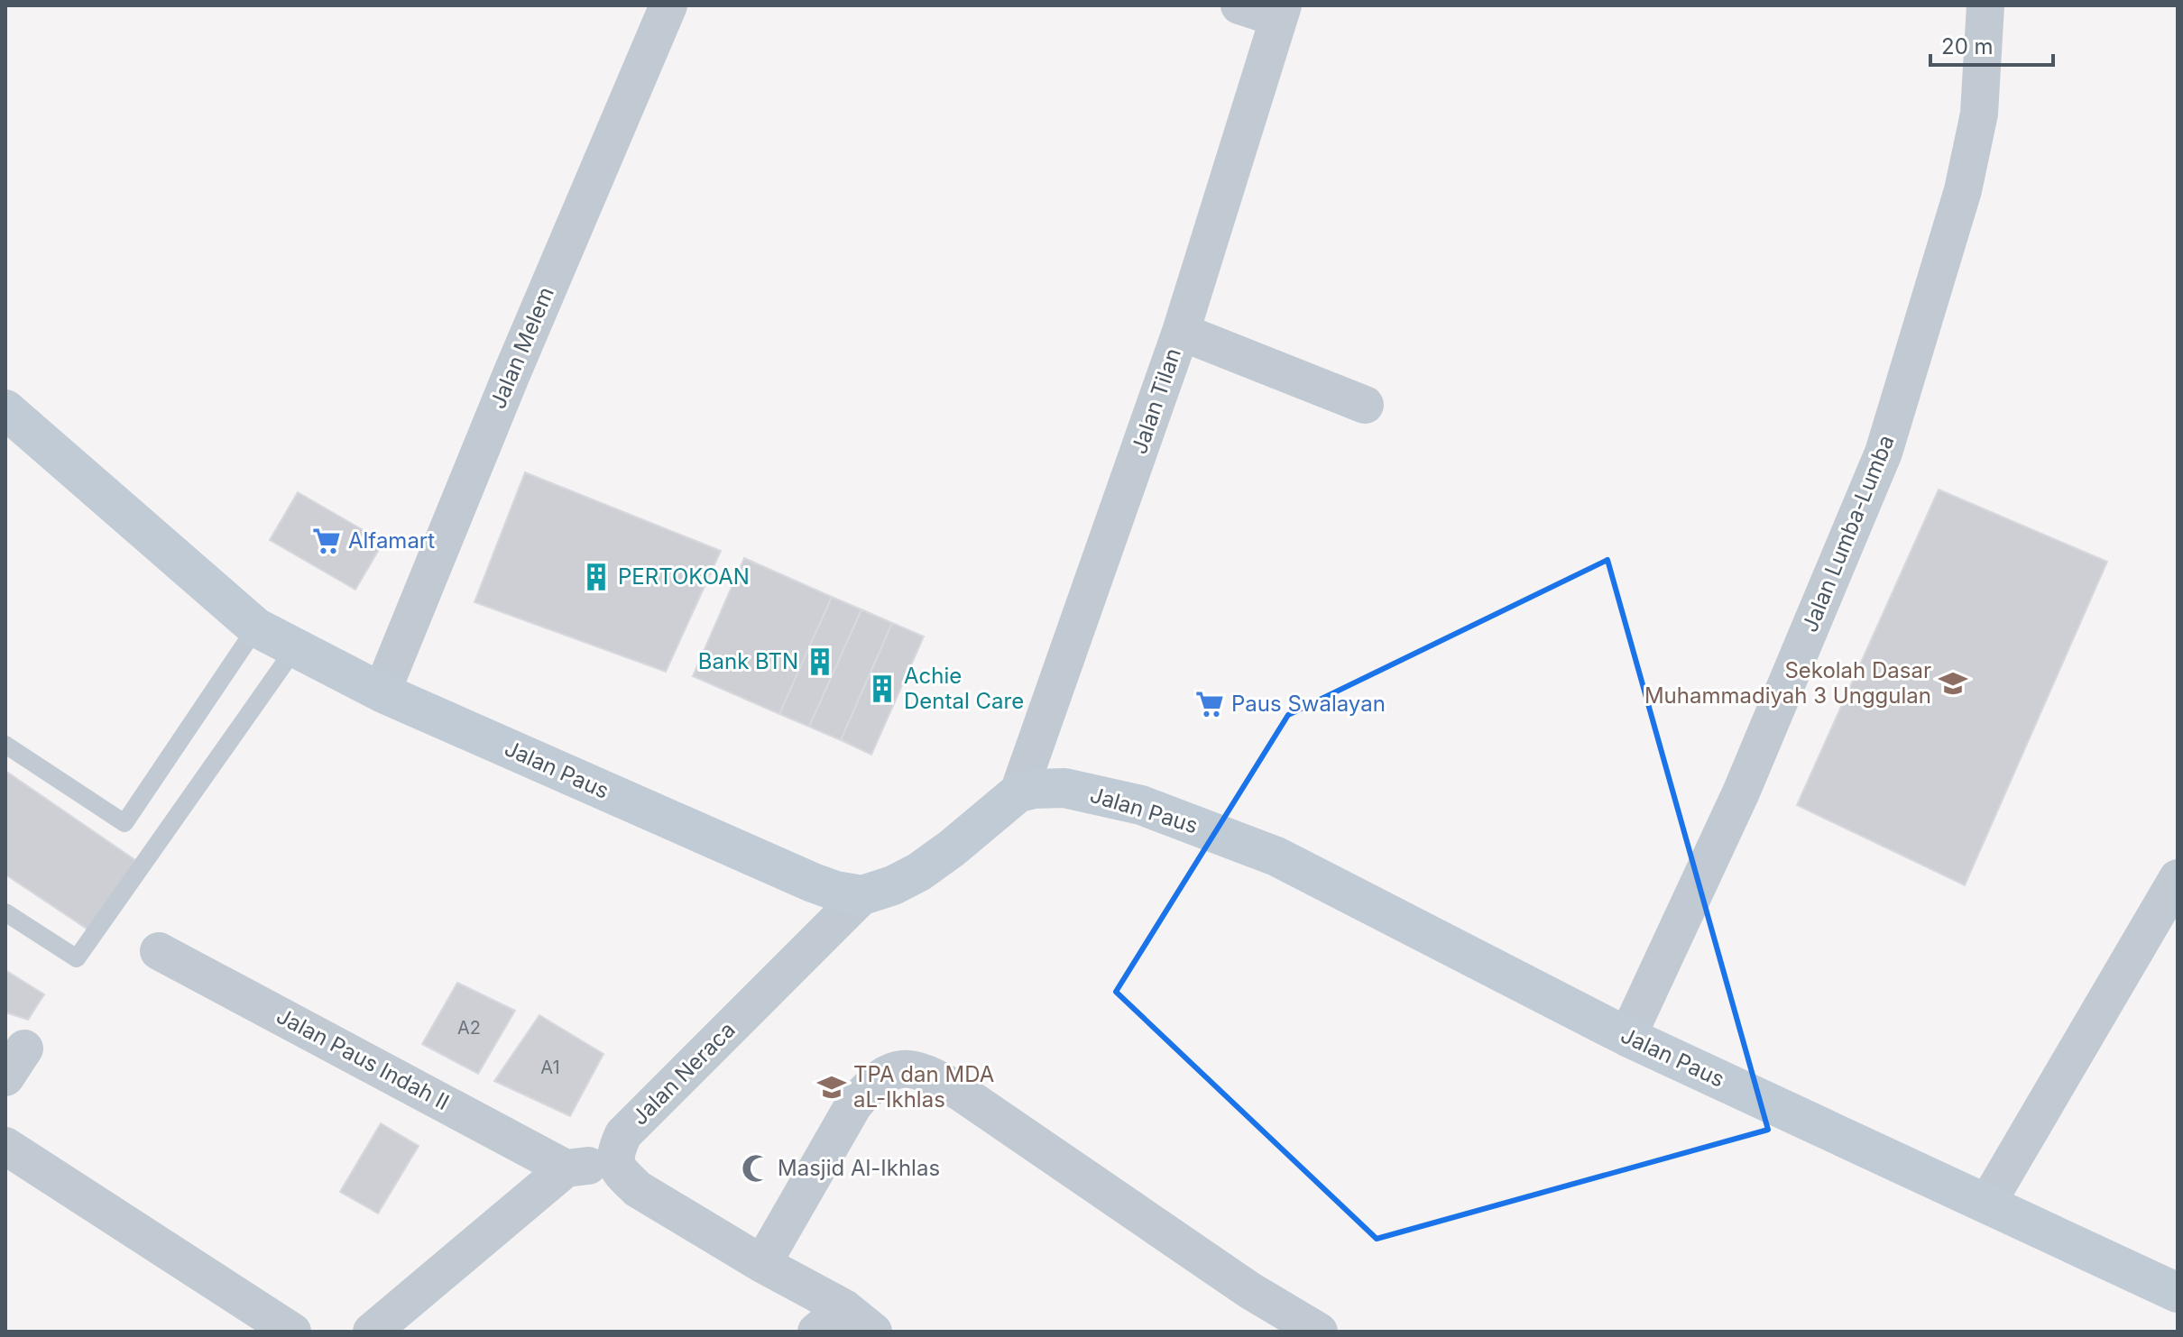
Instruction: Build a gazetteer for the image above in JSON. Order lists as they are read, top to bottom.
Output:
{
  "streets": {
    "main road": ["Jalan Paus"],
    "street": [
      "Jalan Melem",
      "Jalan Tilan",
      "Jalan Lumba-Lumba",
      "Jalan Paus Indah II",
      "Jalan Neraca"
    ]
  },
  "crossings": [
    ["Jalan Melem", "Jalan Paus"],
    ["Jalan Tilan", "Jalan Paus"],
    ["Jalan Lumba-Lumba", "Jalan Paus"],
    ["Jalan Paus", "Jalan Neraca"]
  ],
  "places": {
    "supermarket": ["Alfamart", "Paus Swalayan"],
    "building": ["PERTOKOAN", "Bank BTN", "Achie Dental Care"],
    "school or university": ["Sekolah Dasar Muhammadiyah 3 Unggulan", "TPA dan MDA aL-Ikhlas"],
    "mosque": ["Masjid Al-Ikhlas"]
  },
  "house_numbers": ["A2", "A1"],
  "scale_bar": "20 m"
}
